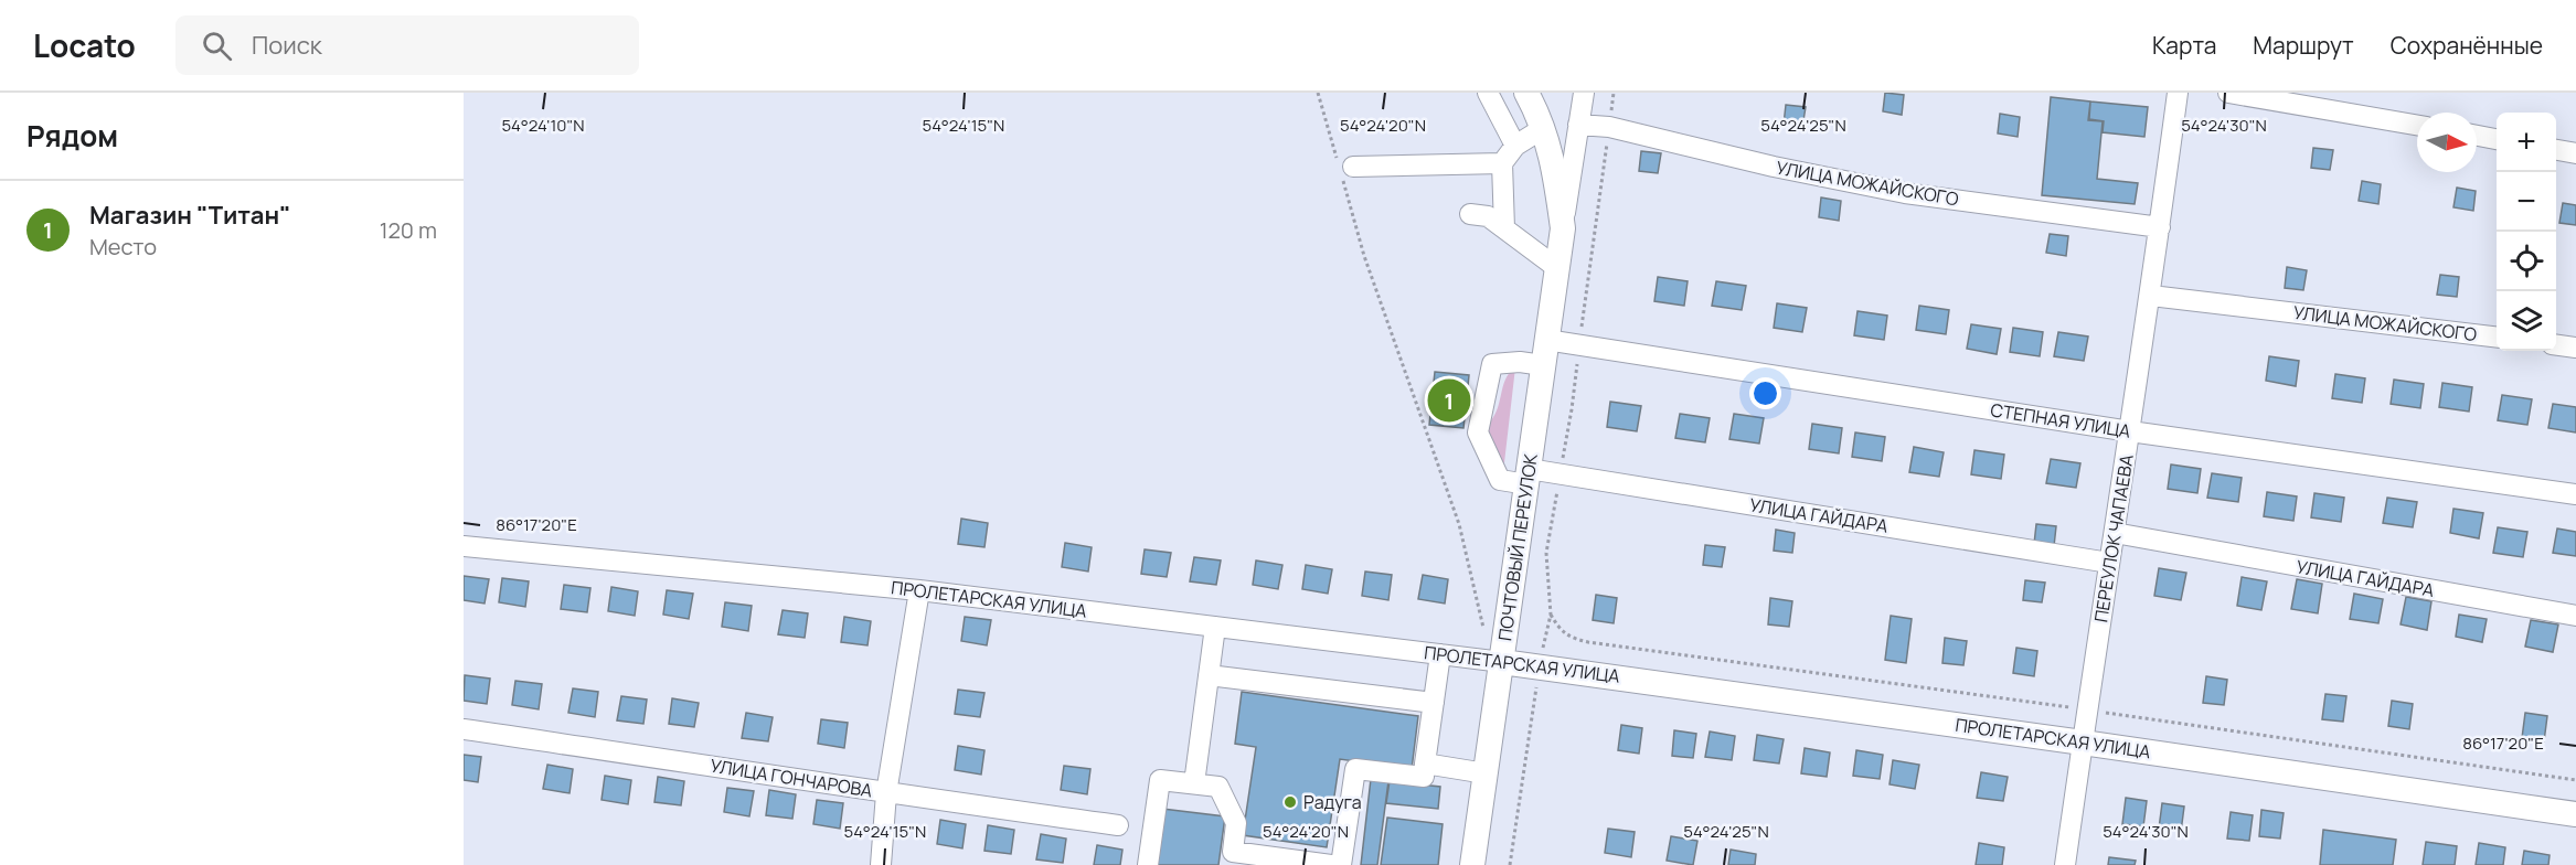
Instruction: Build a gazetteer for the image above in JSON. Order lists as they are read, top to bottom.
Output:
{
  "streets": {
    "main road": ["ПОЧТОВЫЙ ПЕРЕУЛОК", "ПРОЛЕТАРСКАЯ УЛИЦА"],
    "street": [
      "УЛИЦА МОЖАЙСКОГО",
      "СТЕПНАЯ УЛИЦА",
      "УЛИЦА ГАЙДАРА",
      "ПЕРЕУЛОК ЧАПАЕВА",
      "УЛИЦА ГОНЧАРОВА"
    ]
  },
  "crossings": [
    ["УЛИЦА МОЖАЙСКОГО", "ПЕРЕУЛОК ЧАПАЕВА"],
    ["СТЕПНАЯ УЛИЦА", "ПЕРЕУЛОК ЧАПАЕВА"],
    ["СТЕПНАЯ УЛИЦА", "ПОЧТОВЫЙ ПЕРЕУЛОК"],
    ["УЛИЦА ГАЙДАРА", "ПЕРЕУЛОК ЧАПАЕВА"],
    ["УЛИЦА ГАЙДАРА", "ПОЧТОВЫЙ ПЕРЕУЛОК"],
    ["ПЕРЕУЛОК ЧАПАЕВА", "ПРОЛЕТАРСКАЯ УЛИЦА"],
    ["ПОЧТОВЫЙ ПЕРЕУЛОК", "ПРОЛЕТАРСКАЯ УЛИЦА"]
  ],
  "places": ["Радуга"],
  "north": "right",
  "page": {
    "header": "Locato",
    "search": "Поиск",
    "nav": ["Карта", "Маршрут", "Сохранённые"],
    "heading": "Рядом",
    "map_buttons": ["+", "−"],
    "list": [
      {
        "mark": "1",
        "name": "Магазин \"Титан\"",
        "note": "Место",
        "value": "120 m"
      }
    ],
    "pins": "1"
  },
  "coordinates": [
    "54°24'10\"N",
    "54°24'15\"N",
    "54°24'20\"N",
    "54°24'25\"N",
    "54°24'30\"N",
    "86°17'20\"E"
  ]
}
